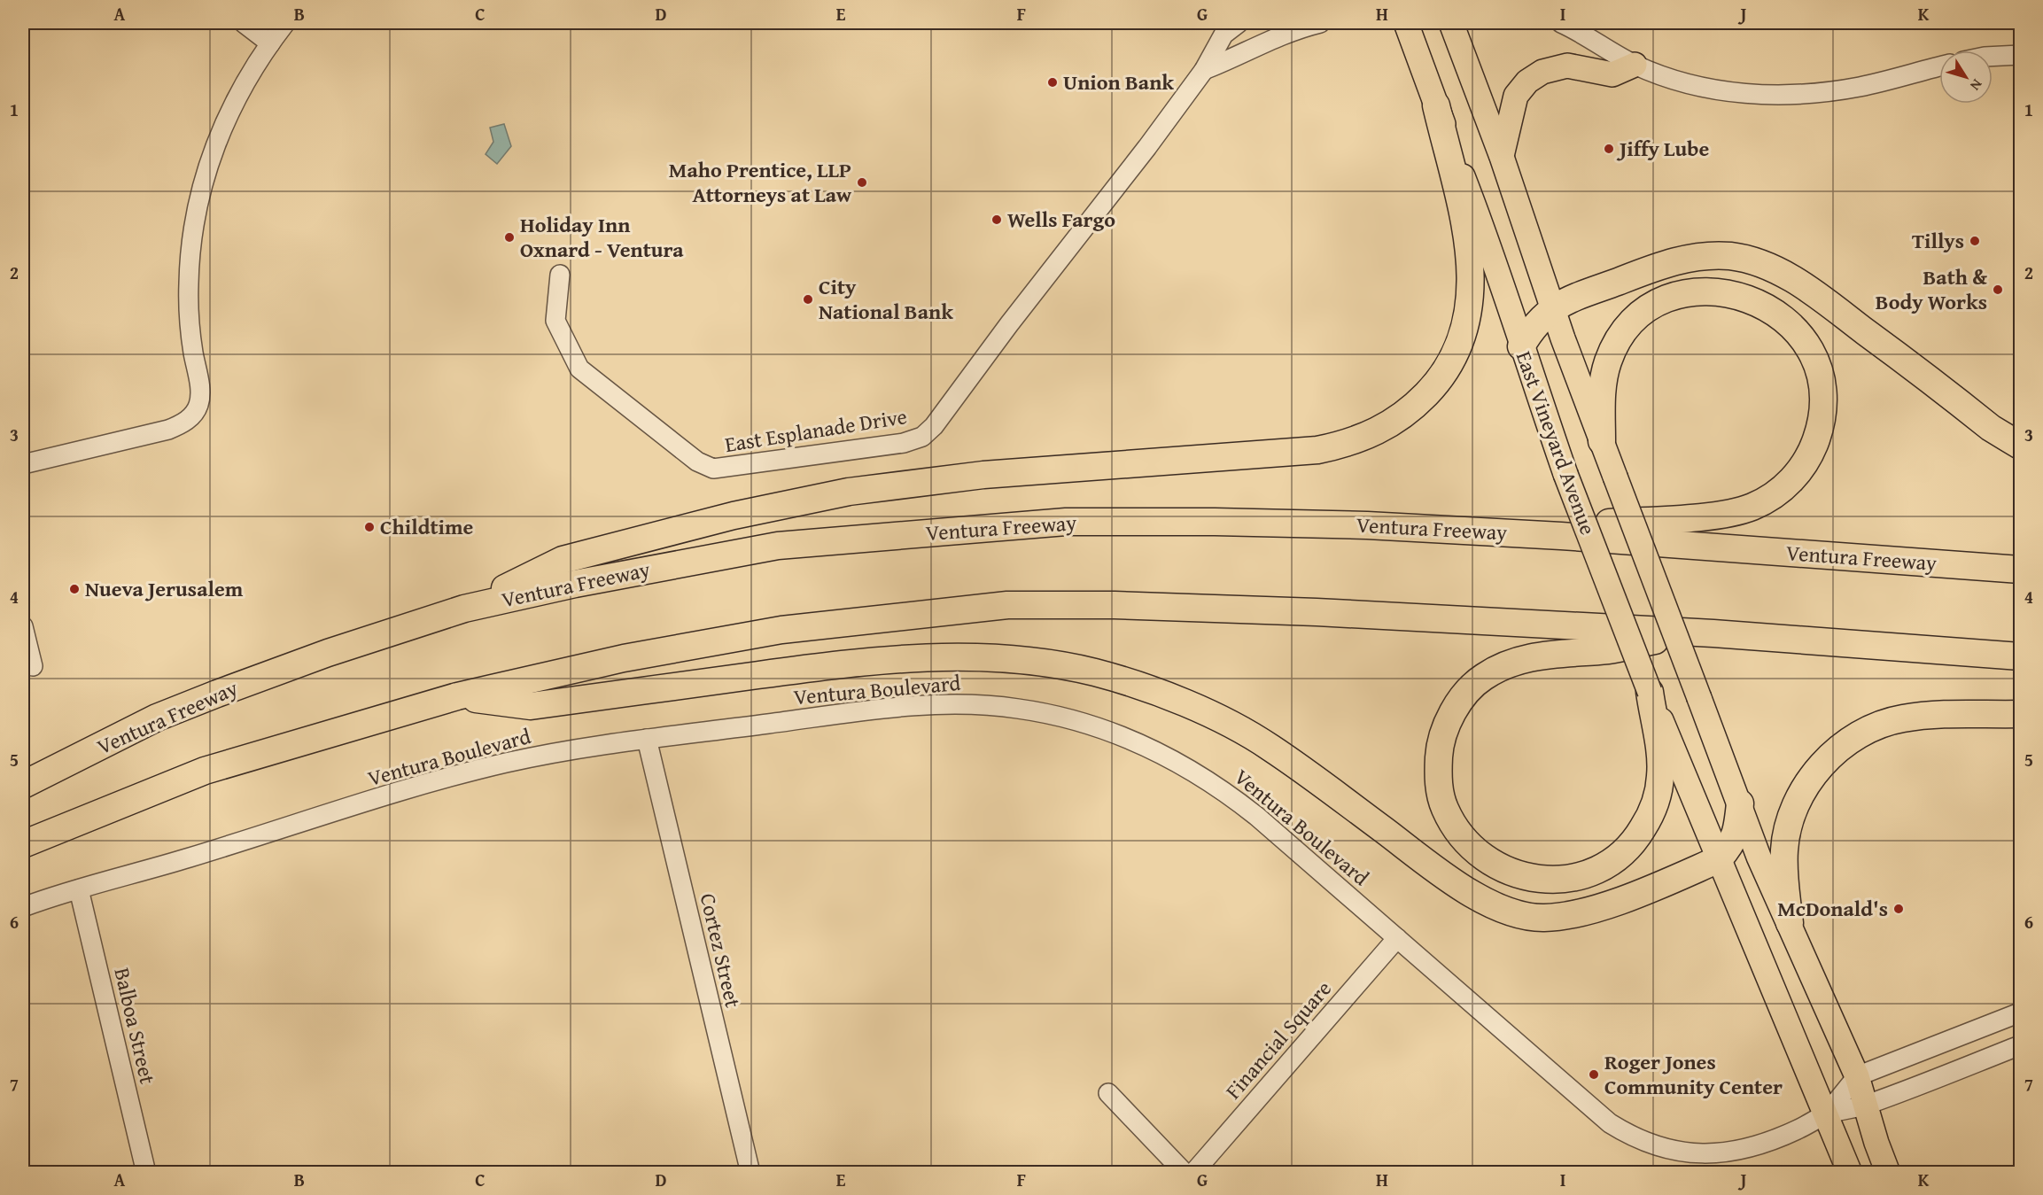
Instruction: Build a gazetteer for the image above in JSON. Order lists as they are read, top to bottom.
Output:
{
  "streets": {
    "highway": ["Ventura Freeway"],
    "main road": ["East Vineyard Avenue"],
    "street": [
      "East Esplanade Drive",
      "Ventura Boulevard",
      "Cortez Street",
      "Balboa Street",
      "Financial Square"
    ]
  },
  "crossings": [
    ["East Vineyard Avenue", "Ventura Boulevard"],
    ["Ventura Boulevard", "Cortez Street"],
    ["Ventura Boulevard", "Balboa Street"],
    ["Ventura Boulevard", "Financial Square"]
  ],
  "places": [
    "Union Bank",
    "Jiffy Lube",
    "Maho Prentice, LLP Attorneys at Law",
    "Wells Fargo",
    "Holiday Inn Oxnard - Ventura",
    "Tillys",
    "Bath & Body Works",
    "City National Bank",
    "Childtime",
    "Nueva Jerusalem",
    "McDonald's",
    "Roger Jones Community Center"
  ],
  "north": "bottom right",
  "grid": {
    "columns": [
      "A",
      "B",
      "C",
      "D",
      "E",
      "F",
      "G",
      "H",
      "I",
      "J",
      "K"
    ],
    "rows": [
      "1",
      "2",
      "3",
      "4",
      "5",
      "6",
      "7"
    ]
  }
}
